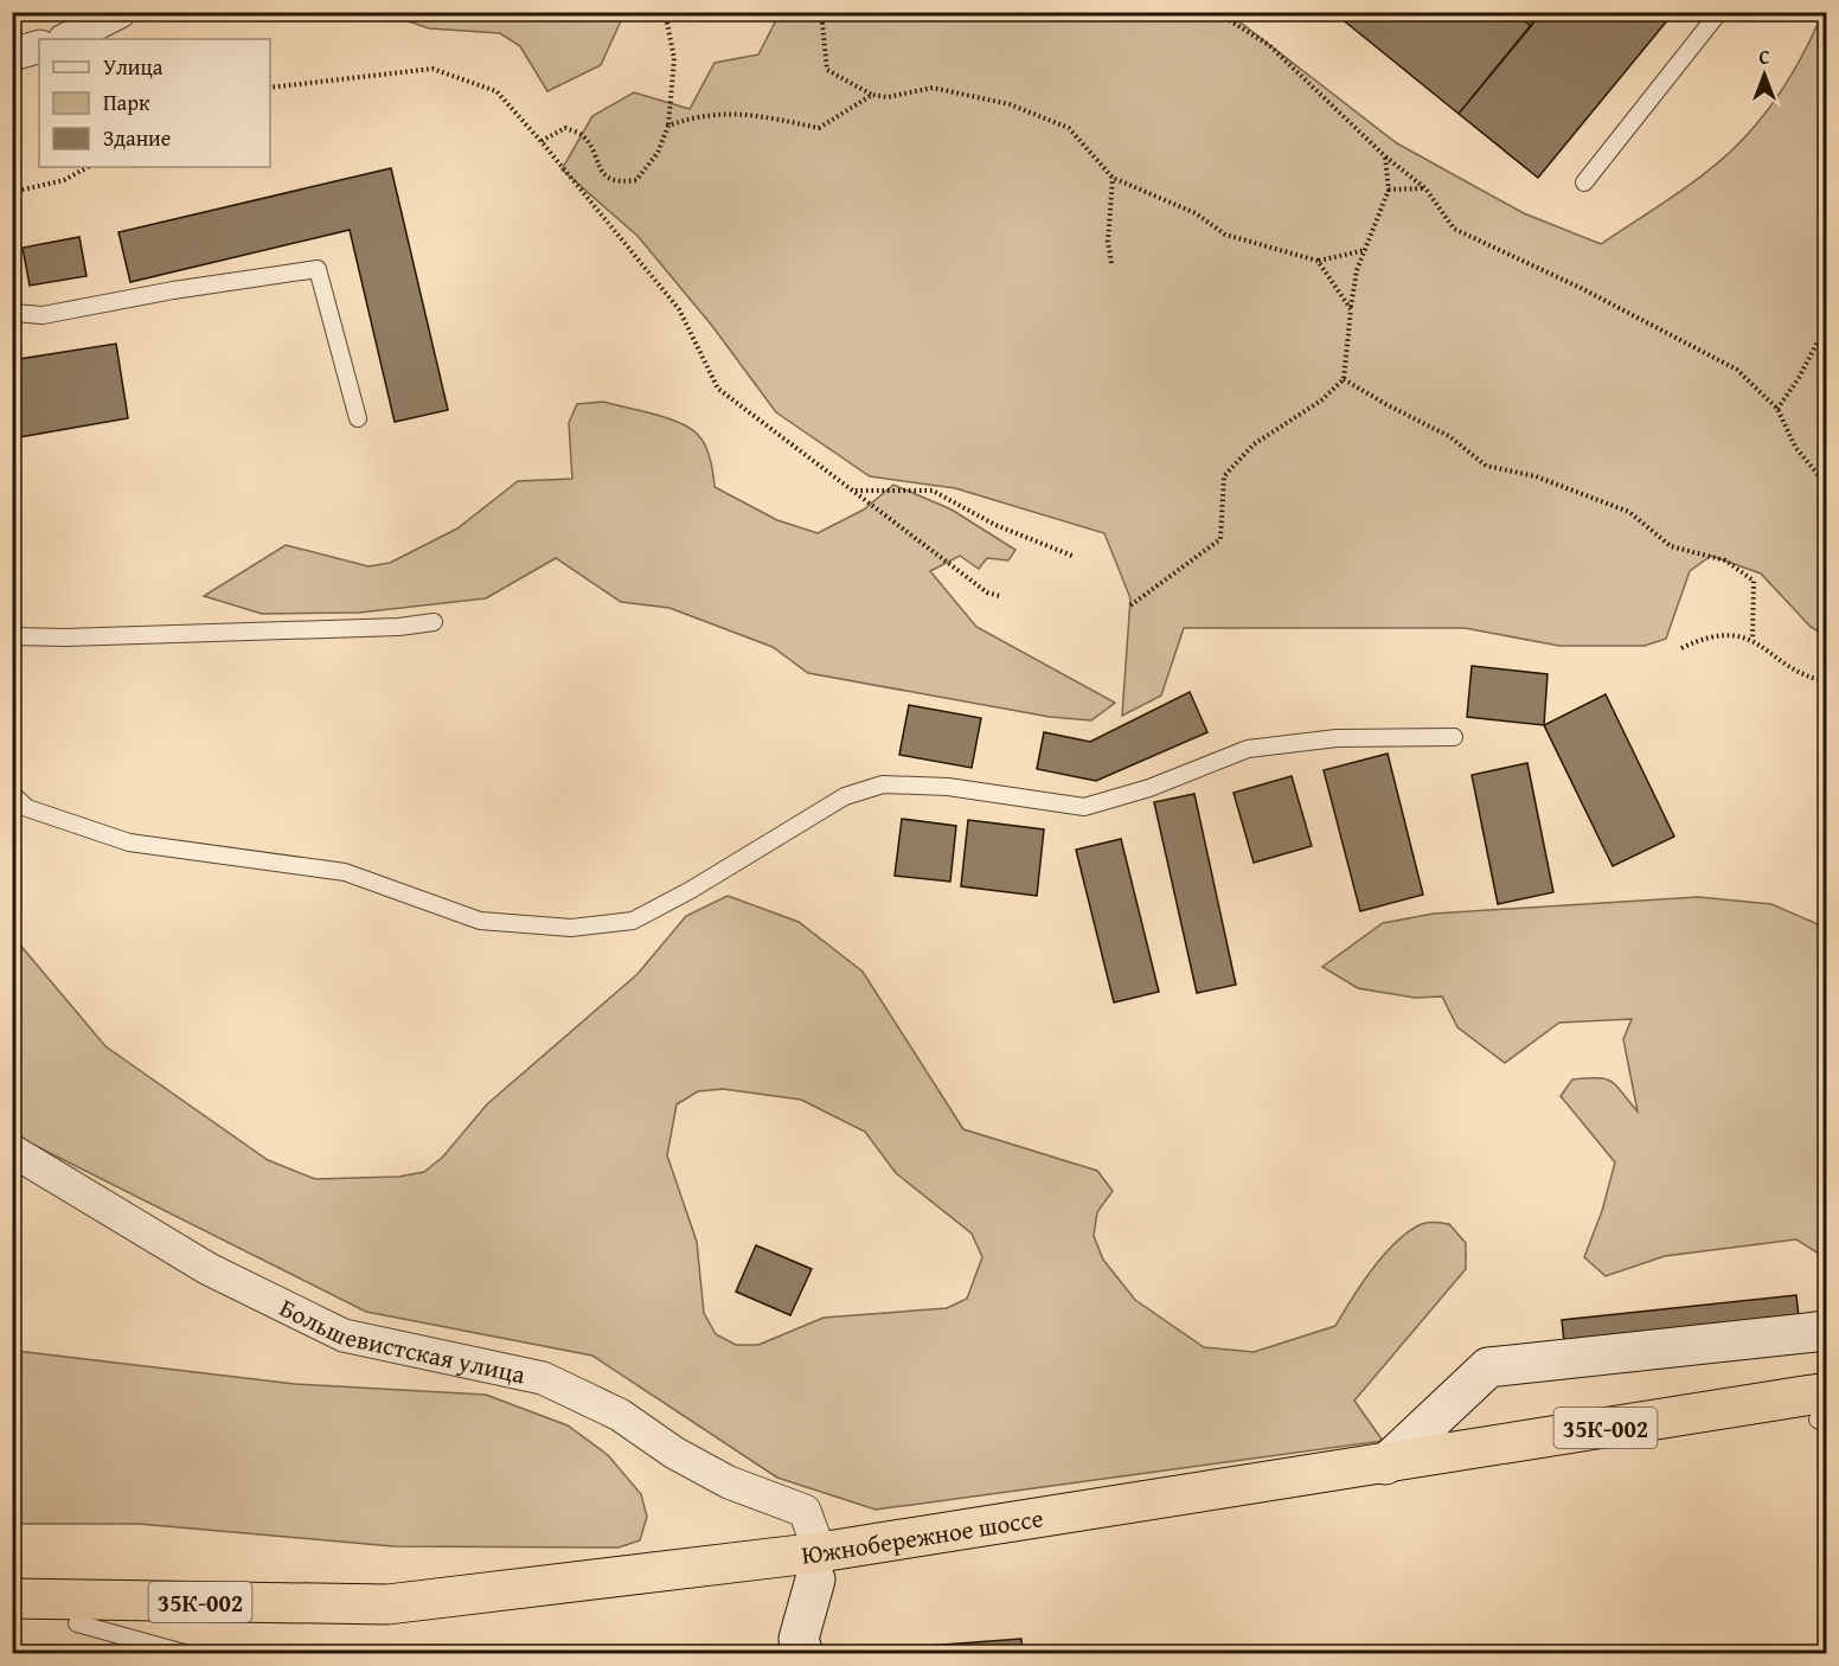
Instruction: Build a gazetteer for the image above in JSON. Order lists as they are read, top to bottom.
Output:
{
  "streets": {
    "highway": ["35К-002", "Южнобережное шоссе"],
    "street": ["Большевистская улица"]
  },
  "crossings": [
    ["Большевистская улица", "Южнобережное шоссе"]
  ],
  "legend": ["Улица", "Парк", "Здание"],
  "north": "top"
}
